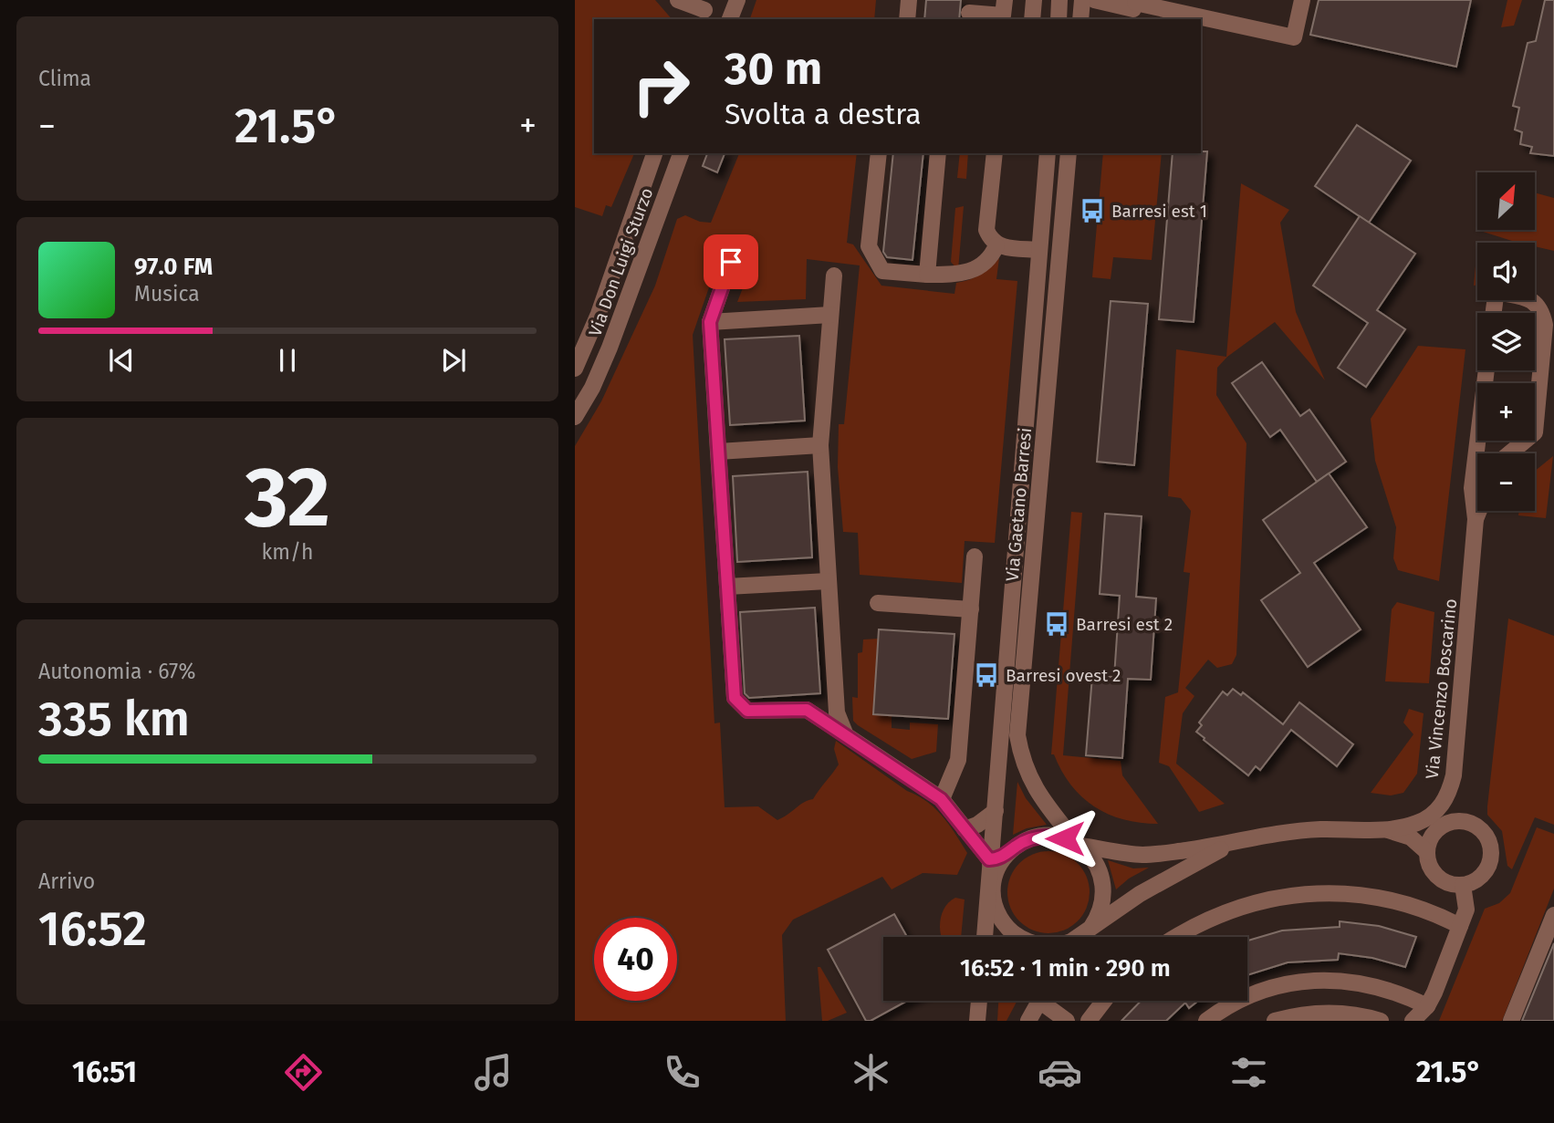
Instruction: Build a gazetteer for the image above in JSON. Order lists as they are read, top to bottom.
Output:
{
  "streets": {
    "street": ["Via Don Luigi Sturzo", "Via Gaetano Barresi", "Via Vincenzo Boscarino"]
  },
  "places": {
    "bus stop": ["Barresi est 1", "Barresi est 2", "Barresi ovest 2"]
  },
  "north": "top right",
  "page": {
    "tile": [
      "Clima",
      ["32", "km/h"],
      ["Autonomia · 67%", "335 km"],
      ["Arrivo", "16:52"]
    ],
    "turn": ["30 m", "Svolta a destra"],
    "heat": ["−", "21.5°", "+"],
    "map_buttons": ["+", "−"],
    "song": ["97.0 FM", "Musica"],
    "limit": "40",
    "trip": "16:52 · 1 min · 290 m",
    "tabs": ["16:51", "21.5°"]
  }
}
